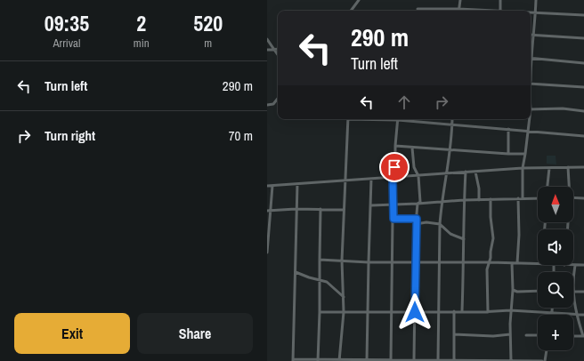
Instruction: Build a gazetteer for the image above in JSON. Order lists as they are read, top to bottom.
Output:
{
  "north": "top",
  "page": {
    "eta": [
      "09:35",
      "Arrival",
      "2",
      "min",
      "520",
      "m"
    ],
    "turn": ["290 m", "Turn left"],
    "list": [
      {
        "name": "Turn left",
        "value": "290 m"
      },
      {
        "name": "Turn right",
        "value": "70 m"
      }
    ],
    "map_buttons": "+",
    "buttons": ["Exit", "Share"]
  }
}
